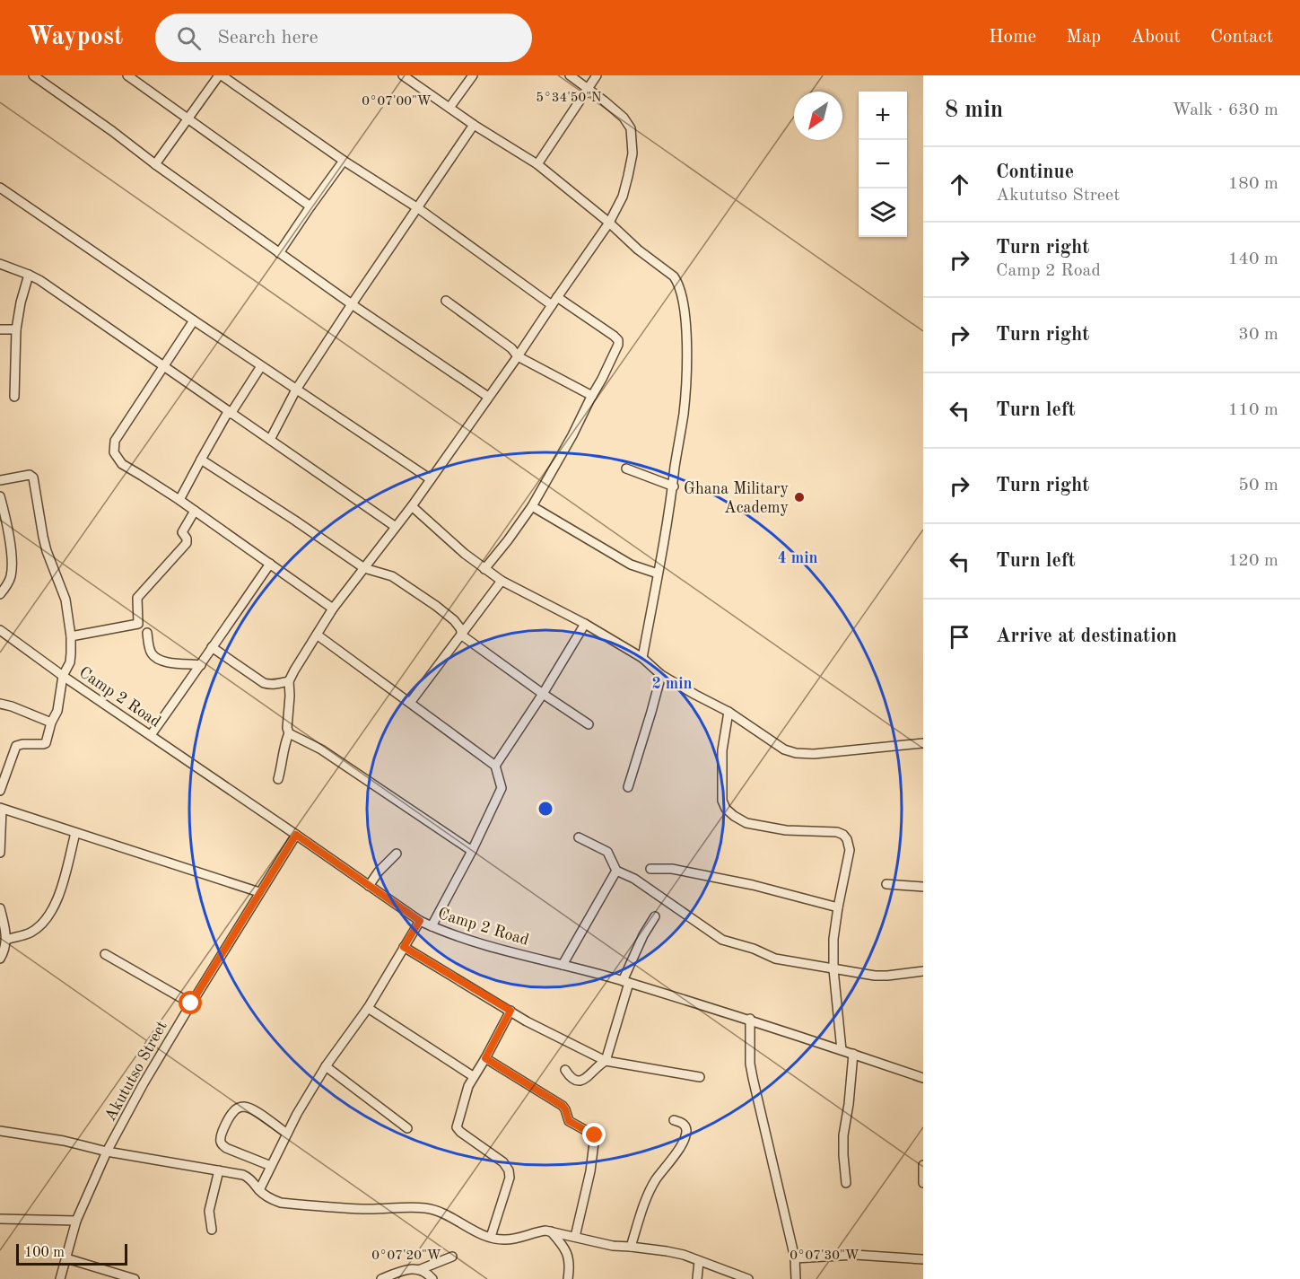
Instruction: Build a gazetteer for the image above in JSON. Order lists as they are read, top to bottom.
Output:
{
  "streets": {
    "street": ["Camp 2 Road", "Akututso Street"]
  },
  "crossings": [
    ["Camp 2 Road", "Akututso Street"]
  ],
  "places": ["Ghana Military Academy"],
  "scale_bar": "100 m",
  "north": "bottom left",
  "page": {
    "header": "Waypost",
    "search": "Search here",
    "nav": [
      "Home",
      "Map",
      "About",
      "Contact"
    ],
    "heading": ["8 min", "Walk · 630 m"],
    "map_buttons": ["+", "−"],
    "list": [
      ["Continue", "Akututso Street", "180 m"],
      ["Turn right", "Camp 2 Road", "140 m"],
      ["Turn right", "30 m"],
      ["Turn left", "110 m"],
      ["Turn right", "50 m"],
      ["Turn left", "120 m"],
      "Arrive at destination"
    ],
    "scale": "100 m"
  },
  "coordinates": [
    "5°34'50\"N",
    "0°07'00\"W",
    "0°07'20\"W",
    "0°07'30\"W"
  ],
  "rings": ["4 min", "2 min"]
}
